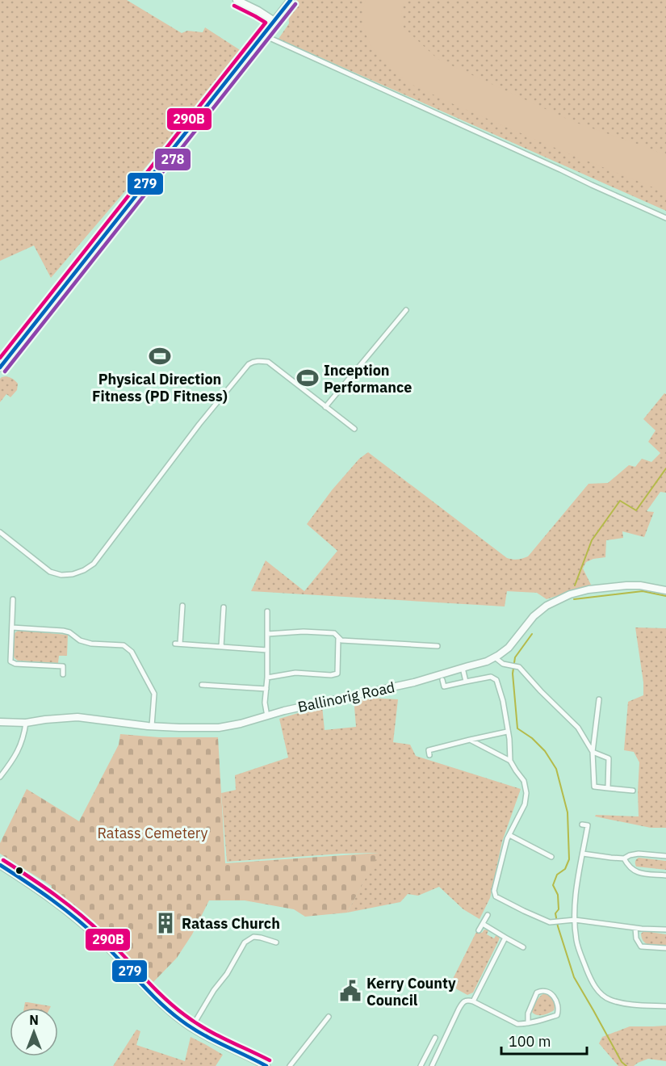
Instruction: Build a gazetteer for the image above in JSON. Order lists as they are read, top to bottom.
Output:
{
  "streets": {
    "street": ["Ballinorig Road"]
  },
  "parks": ["Ratass Cemetery"],
  "places": {
    "sports": ["Physical Direction Fitness (PD Fitness)", "Inception Performance"],
    "building": ["Ratass Church"],
    "public building": ["Kerry County Council"]
  },
  "lines": ["transit line 279", "transit line 278", "transit line 290B"],
  "scale_bar": "100 m",
  "north": "top"
}
